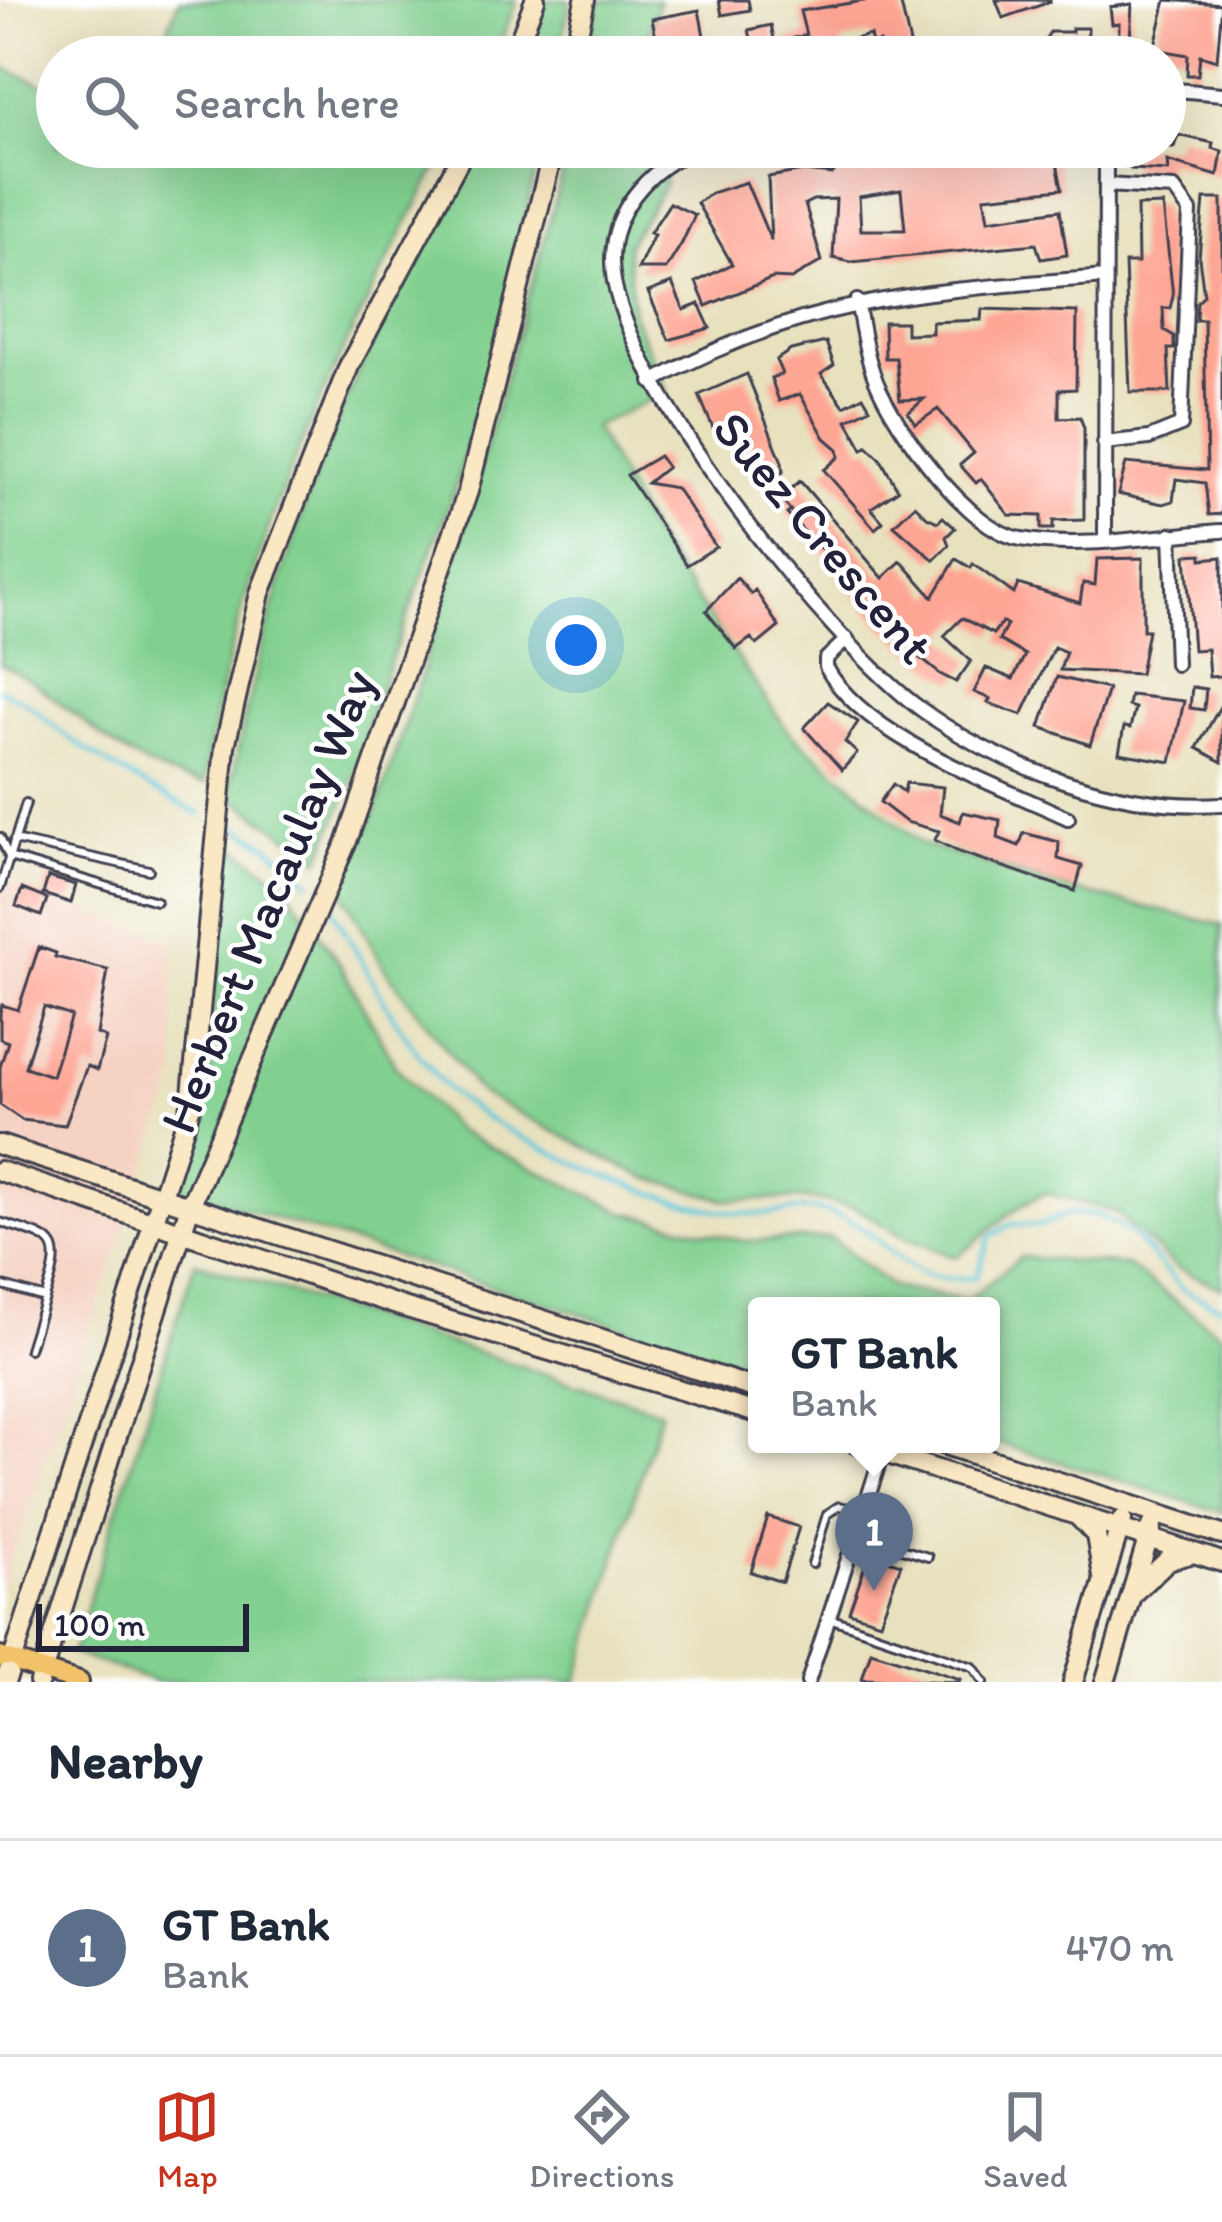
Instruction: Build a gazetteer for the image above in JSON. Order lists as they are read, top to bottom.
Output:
{
  "streets": {
    "main road": ["Herbert Macaulay Way"],
    "street": ["Suez Crescent"]
  },
  "scale_bar": "100 m",
  "page": {
    "search": "Search here",
    "popup": ["GT Bank", "Bank"],
    "pins": "1",
    "scale": "100 m",
    "heading": "Nearby",
    "list": [
      {
        "mark": "1",
        "name": "GT Bank",
        "note": "Bank",
        "value": "470 m"
      }
    ],
    "nav": ["Map", "Directions", "Saved"]
  }
}
